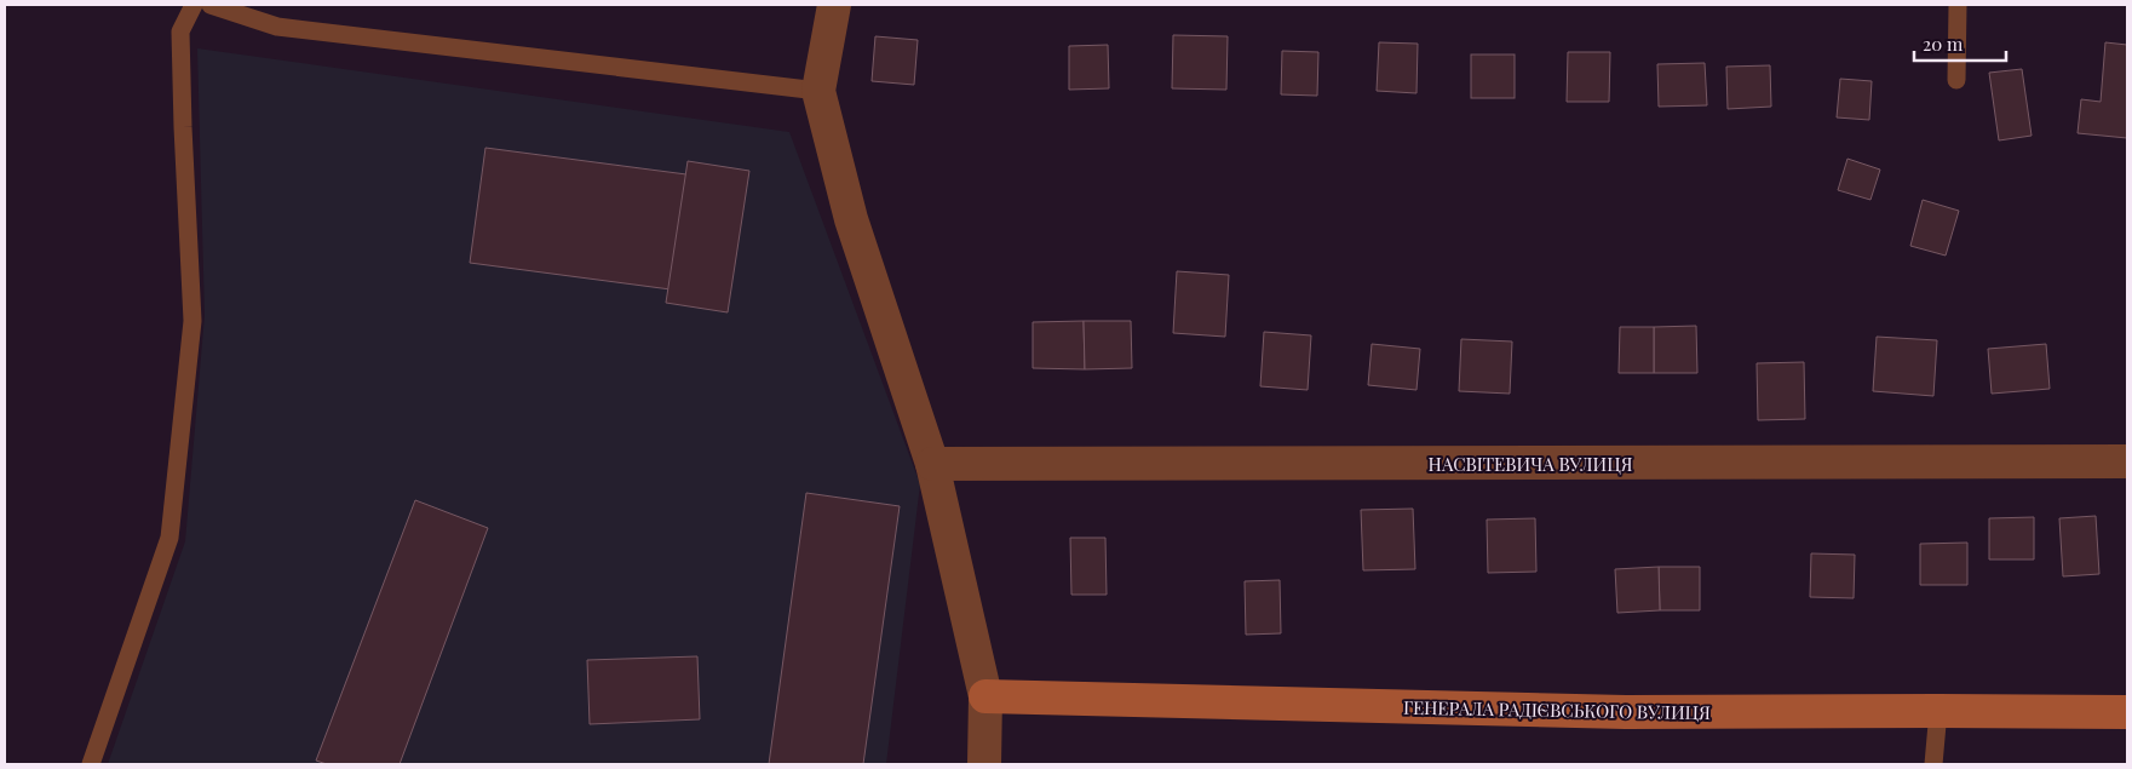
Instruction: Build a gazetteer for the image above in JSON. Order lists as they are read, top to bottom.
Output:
{
  "streets": {
    "street": ["НАСВІТЕВИЧА ВУЛИЦЯ", "ГЕНЕРАЛА РАДІЄВСЬКОГО ВУЛИЦЯ"]
  },
  "scale_bar": "20 m"
}
